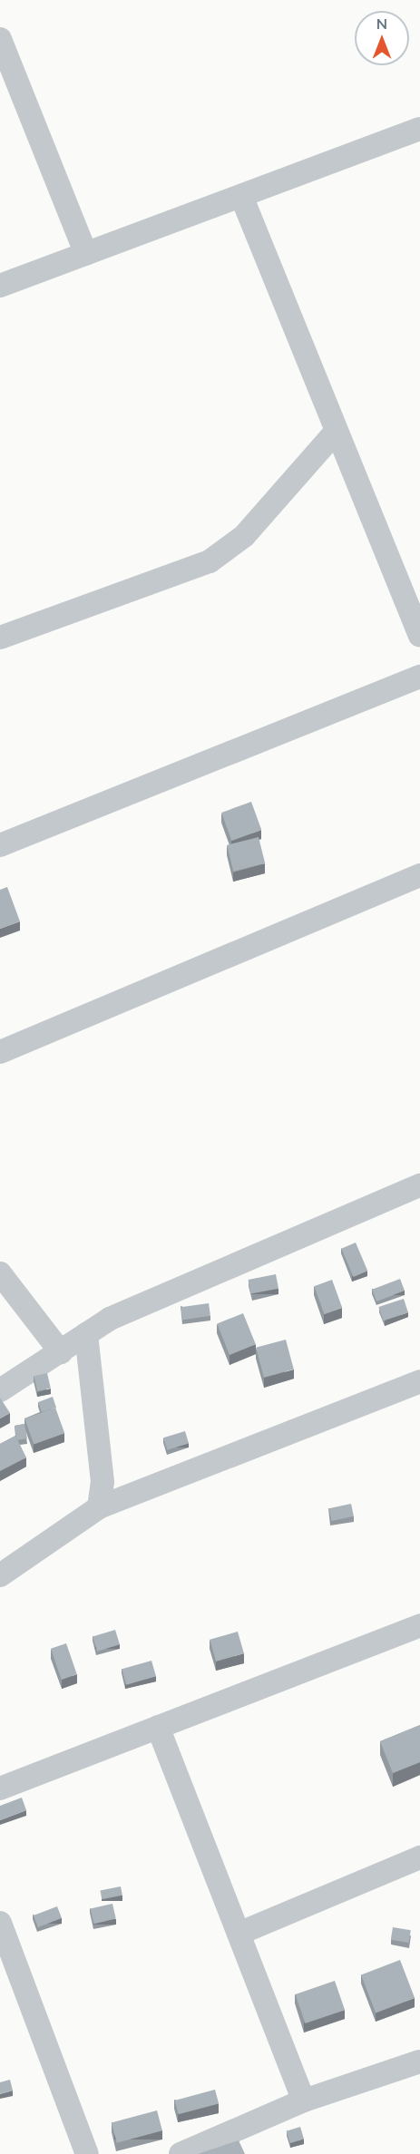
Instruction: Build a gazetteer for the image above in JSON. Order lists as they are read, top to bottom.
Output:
{
  "north": "top"
}
